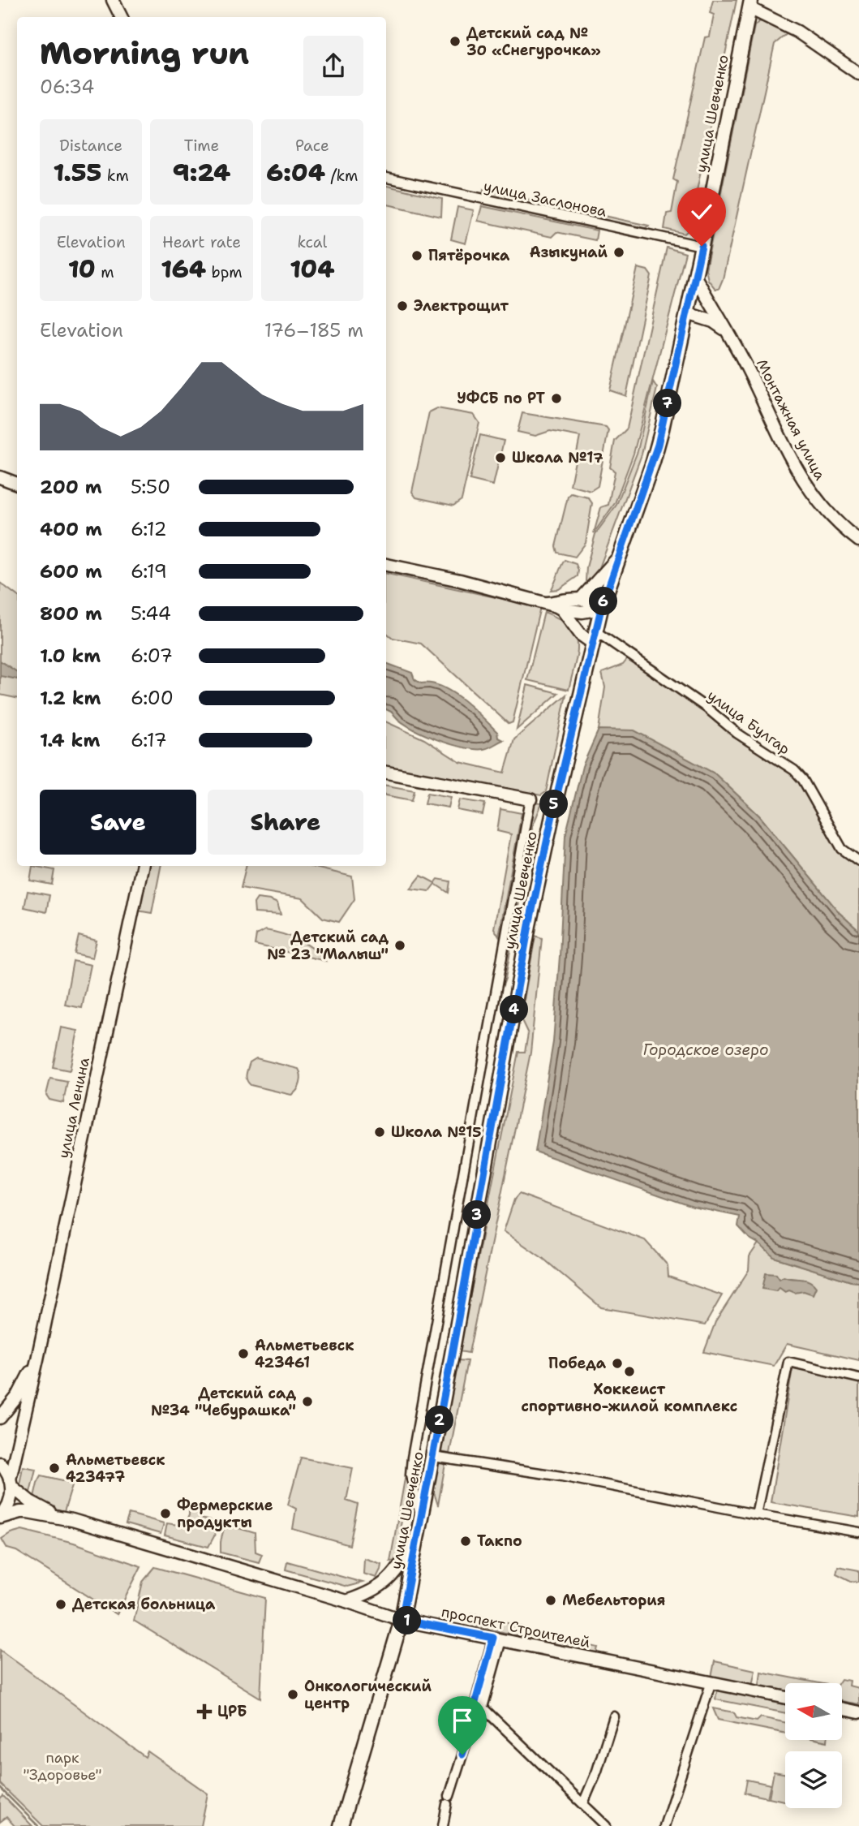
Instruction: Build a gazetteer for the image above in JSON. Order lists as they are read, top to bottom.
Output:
{
  "streets": {
    "main road": ["улица Шевченко"],
    "street": [
      "улица Заслонова",
      "Монтажная улица",
      "улица Булгар",
      "улица Ленина",
      "проспект Строителей"
    ]
  },
  "crossings": [
    ["улица Шевченко", "улица Заслонова"],
    ["улица Шевченко", "Монтажная улица"],
    ["улица Шевченко", "улица Булгар"],
    ["улица Шевченко", "проспект Строителей"],
    ["улица Ленина", "проспект Строителей"]
  ],
  "water": ["Городское озеро"],
  "parks": ["парк \"Здоровье\""],
  "places": {
    "other": [
      "Детский сад № 30 «Снегурочка»",
      "Азыкунай",
      "Пятёрочка",
      "Электрощит",
      "УФСБ по РТ",
      "Школа №17",
      "Детский сад № 23 \"Малыш\"",
      "Школа №15",
      "Альметьевск 423461",
      "Победа",
      "Хоккеист спортивно-жилой комплекс",
      "Детский сад №34 \"Чебурашка\"",
      "Альметьевск 423477",
      "Фермерские продукты",
      "Такпо",
      "Мебельтория",
      "Детская больница",
      "Онкологический центр"
    ],
    "health": ["ЦРБ"]
  },
  "north": "left",
  "page": {
    "heading": ["Morning run", "06:34"],
    "stats": [
      ["Distance", "1.55 km"],
      ["Time", "9:24"],
      ["Pace", "6:04 /km"],
      ["Elevation", "10 m"],
      ["Heart rate", "164 bpm"],
      ["kcal", "104"]
    ],
    "chart": ["Elevation", "176–185 m"],
    "pins": [
      "7",
      "6",
      "5",
      "4",
      "3",
      "2",
      "1"
    ],
    "list": [
      {
        "name": "200 m",
        "note": "5:50"
      },
      {
        "name": "400 m",
        "note": "6:12"
      },
      {
        "name": "600 m",
        "note": "6:19"
      },
      {
        "name": "800 m",
        "note": "5:44"
      },
      {
        "name": "1.0 km",
        "note": "6:07"
      },
      {
        "name": "1.2 km",
        "note": "6:00"
      },
      {
        "name": "1.4 km",
        "note": "6:17"
      }
    ],
    "buttons": ["Save", "Share"]
  }
}
